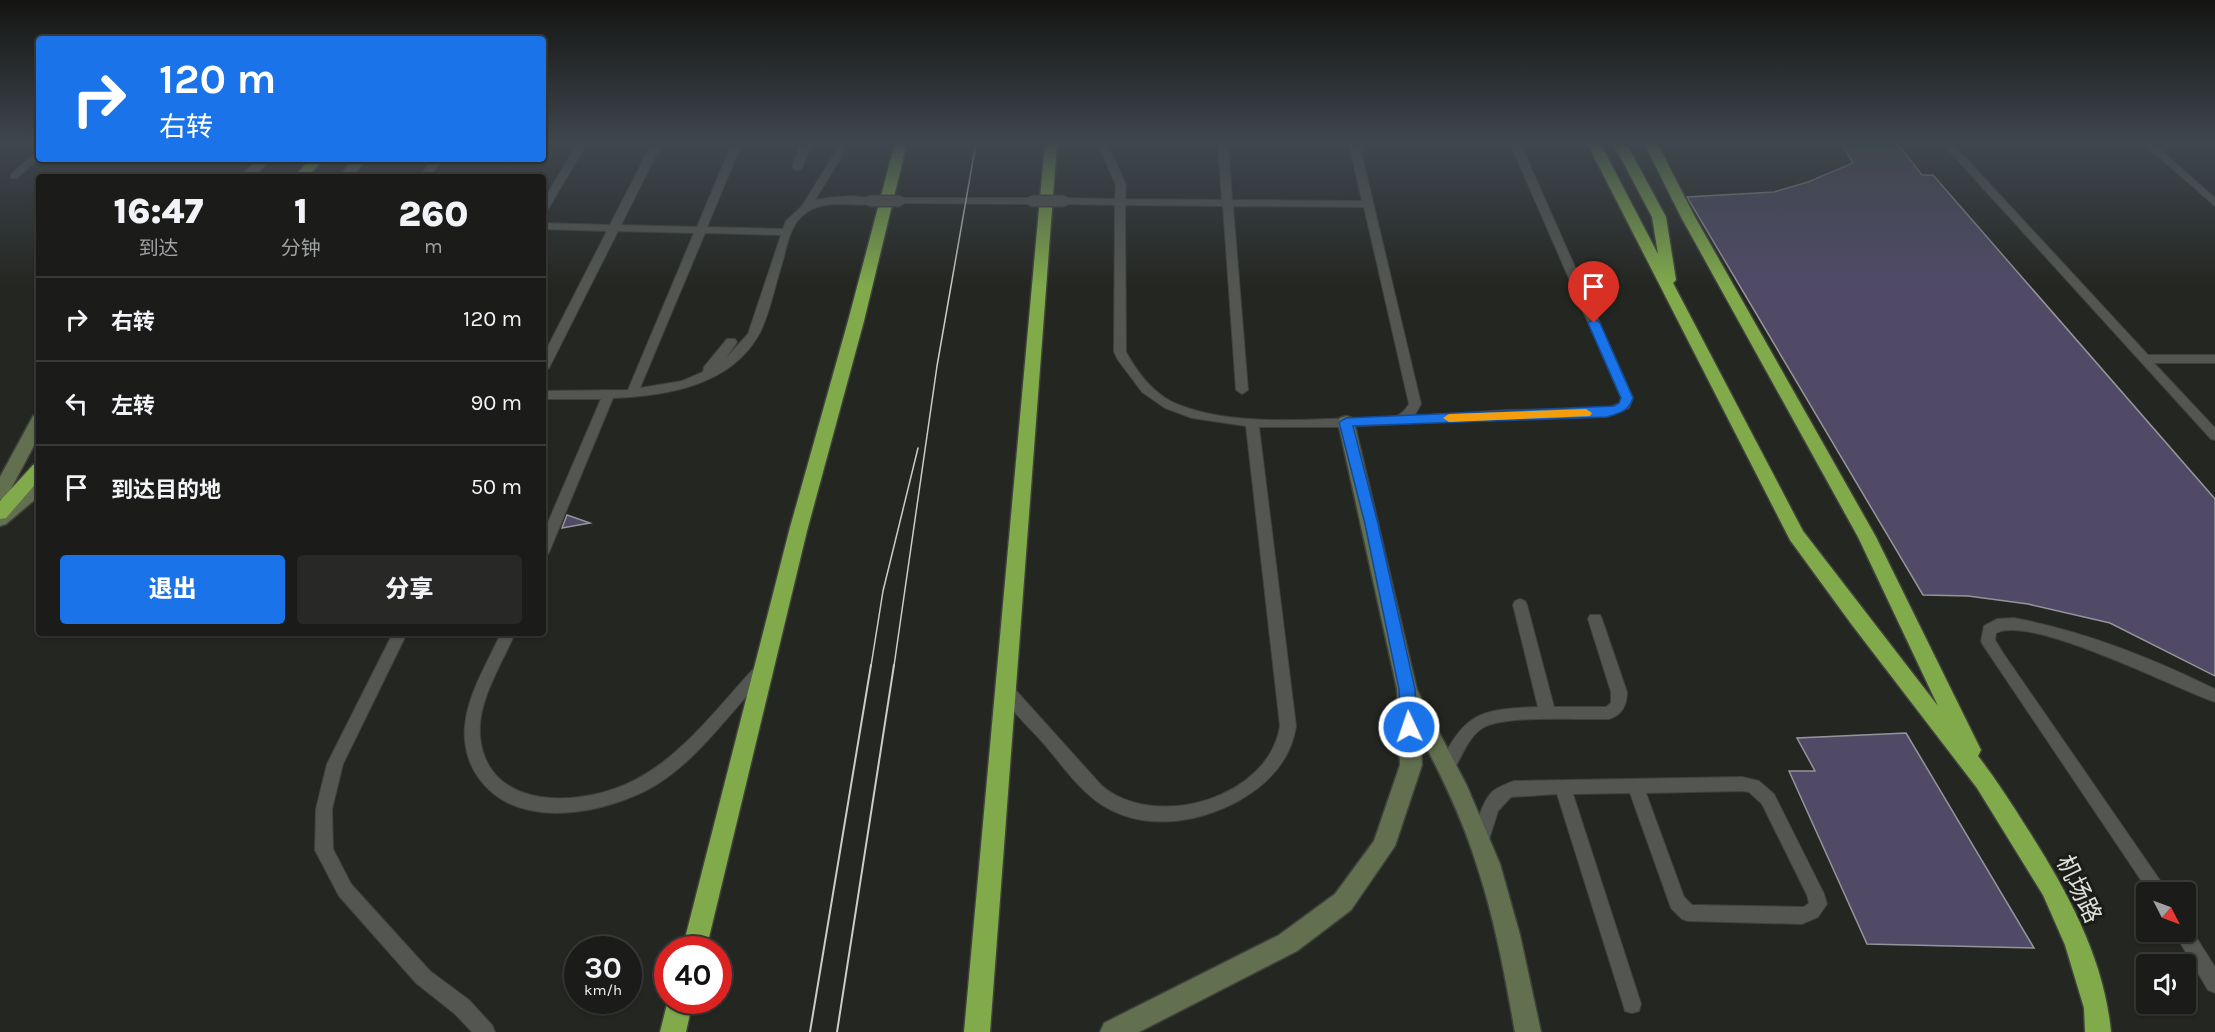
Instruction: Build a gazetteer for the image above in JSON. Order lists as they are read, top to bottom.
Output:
{
  "streets": {
    "highway": ["机场路"]
  },
  "north": "bottom right",
  "page": {
    "turn": ["120 m", "右转"],
    "eta": [
      "16:47",
      "到达",
      "1",
      "分钟",
      "260",
      "m"
    ],
    "list": [
      {
        "name": "右转",
        "value": "120 m"
      },
      {
        "name": "左转",
        "value": "90 m"
      },
      {
        "name": "到达目的地",
        "value": "50 m"
      }
    ],
    "buttons": ["退出", "分享"],
    "speed": "30 km/h",
    "limit": "40"
  }
}
